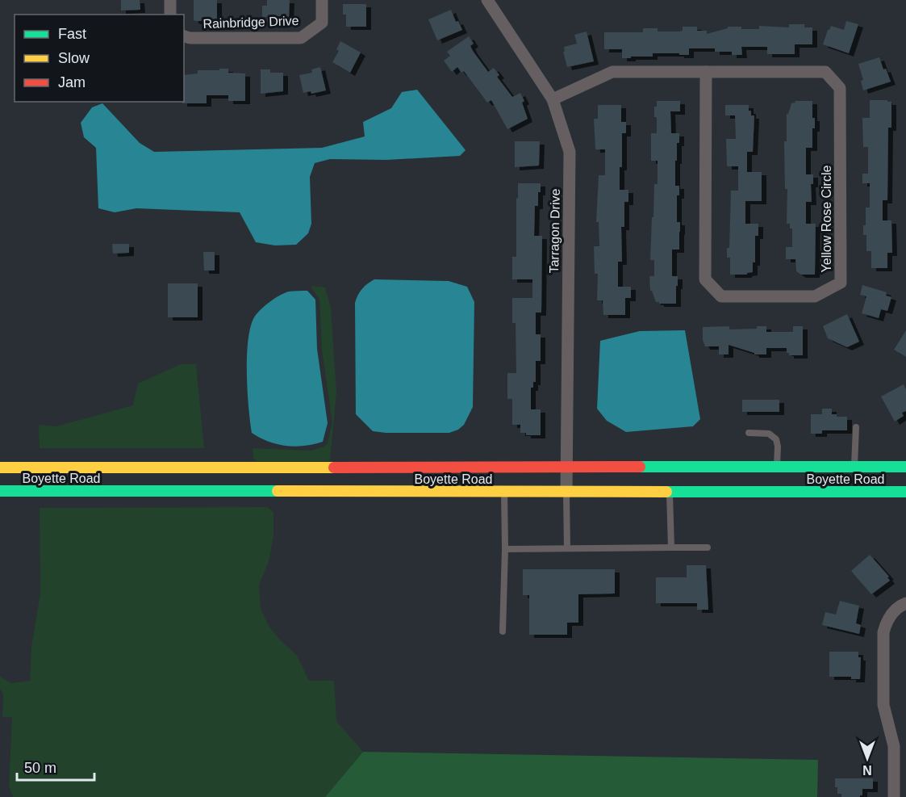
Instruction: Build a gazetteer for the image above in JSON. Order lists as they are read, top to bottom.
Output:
{
  "streets": {
    "main road": ["Boyette Road"],
    "street": ["Rainbridge Drive", "Yellow Rose Circle", "Tarragon Drive"]
  },
  "crossings": [
    ["Yellow Rose Circle", "Tarragon Drive"],
    ["Tarragon Drive", "Boyette Road"]
  ],
  "legend": ["Fast", "Slow", "Jam"],
  "scale_bar": "50 m",
  "north": "bottom"
}
